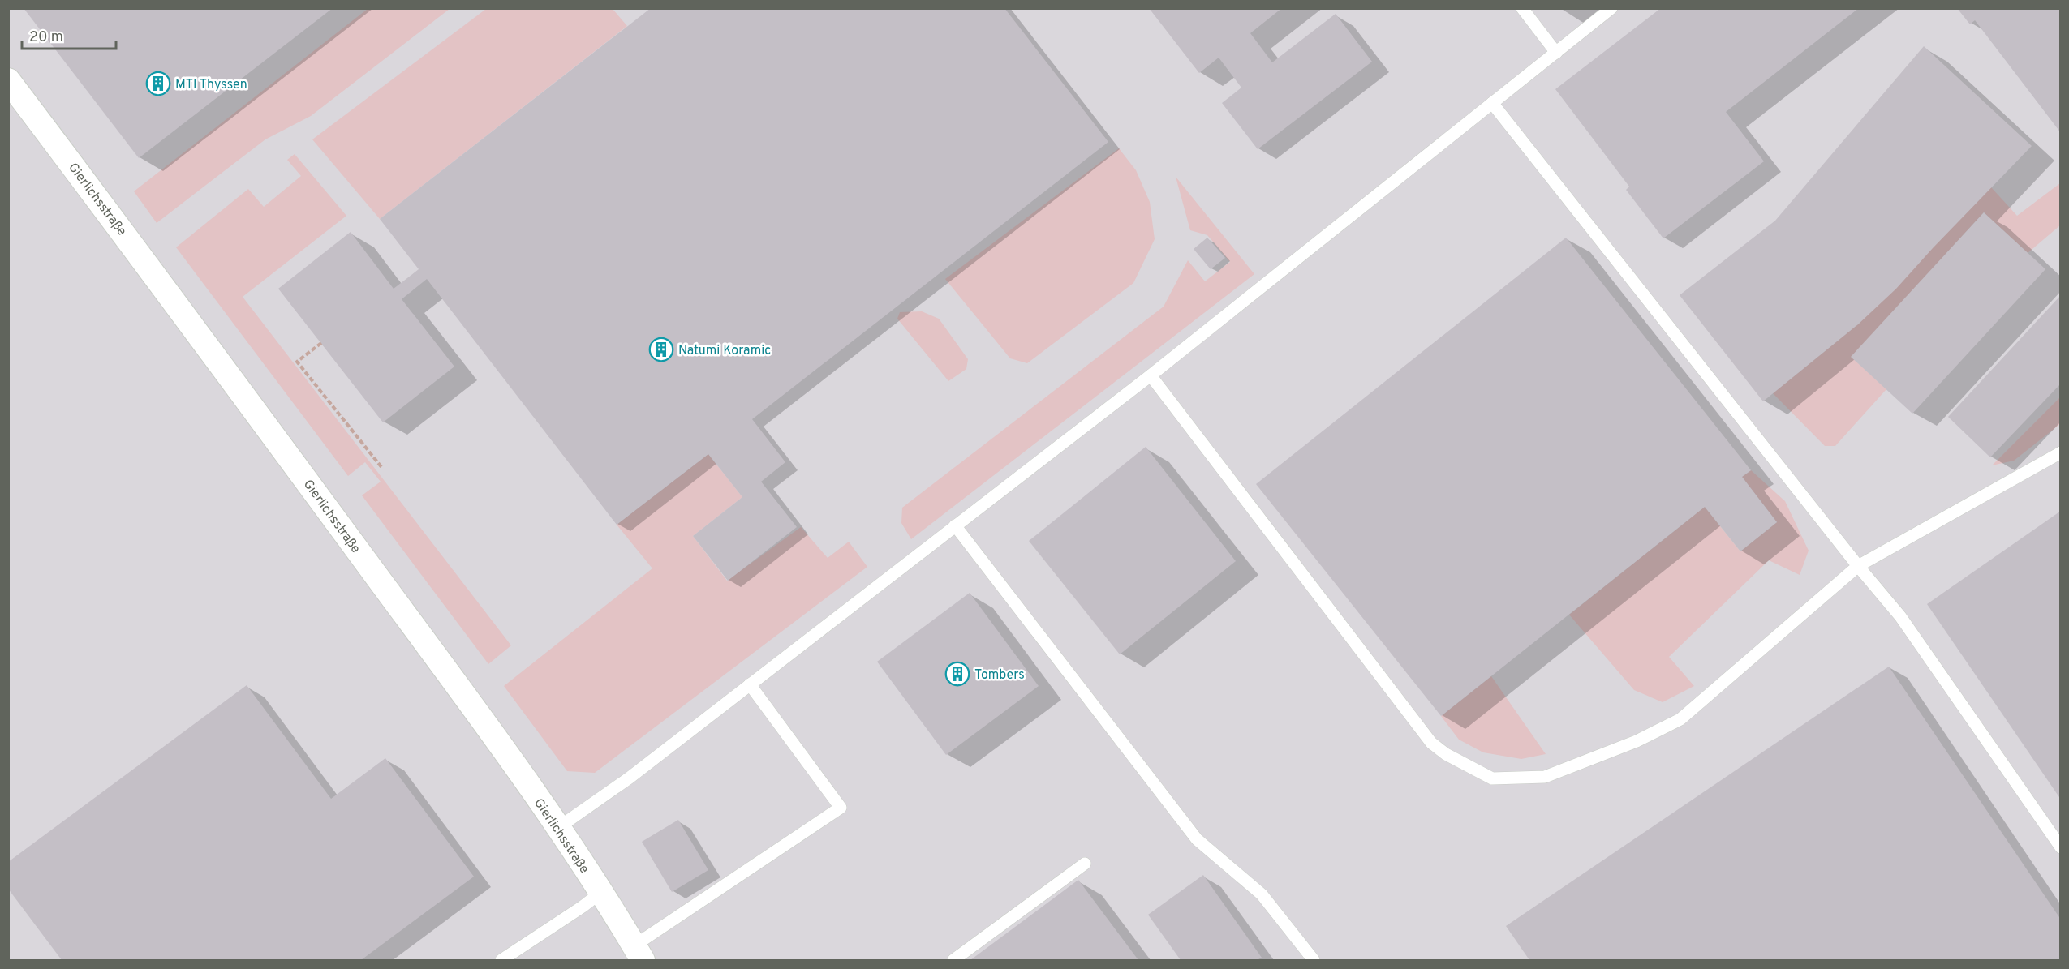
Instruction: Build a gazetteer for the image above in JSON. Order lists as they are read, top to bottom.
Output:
{
  "streets": {
    "street": ["Gierlichsstraße"]
  },
  "places": {
    "building": ["MTI Thyssen", "Natumi Koramic", "Tombers"]
  },
  "scale_bar": "20 m"
}
